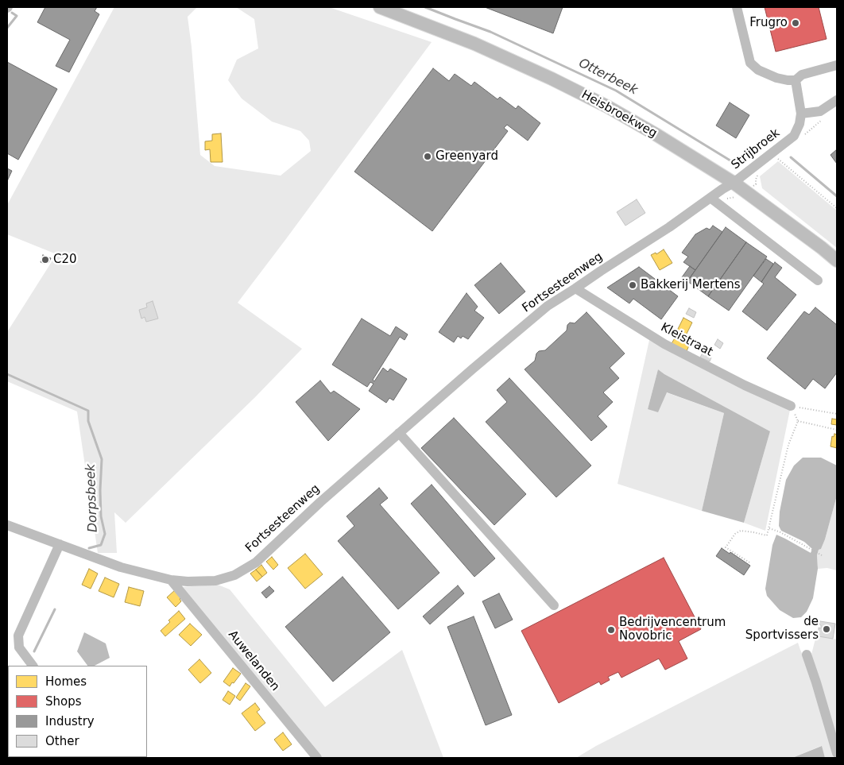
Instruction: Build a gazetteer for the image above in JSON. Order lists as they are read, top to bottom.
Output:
{
  "streets": {
    "main road": ["Heisbroekweg"],
    "street": [
      "Strijbroek",
      "Fortsesteenweg",
      "Kleistraat",
      "Auwelanden"
    ]
  },
  "crossings": [
    ["Heisbroekweg", "Strijbroek"],
    ["Heisbroekweg", "Fortsesteenweg"],
    ["Strijbroek", "Fortsesteenweg"],
    ["Fortsesteenweg", "Kleistraat"],
    ["Fortsesteenweg", "Auwelanden"]
  ],
  "water": ["Otterbeek", "Dorpsbeek"],
  "places": [
    "Frugro",
    "Greenyard",
    "C20",
    "Bakkerij Mertens",
    "de Sportvissers",
    "Bedrijvencentrum Novobric"
  ],
  "legend": [
    "Homes",
    "Shops",
    "Industry",
    "Other"
  ]
}
